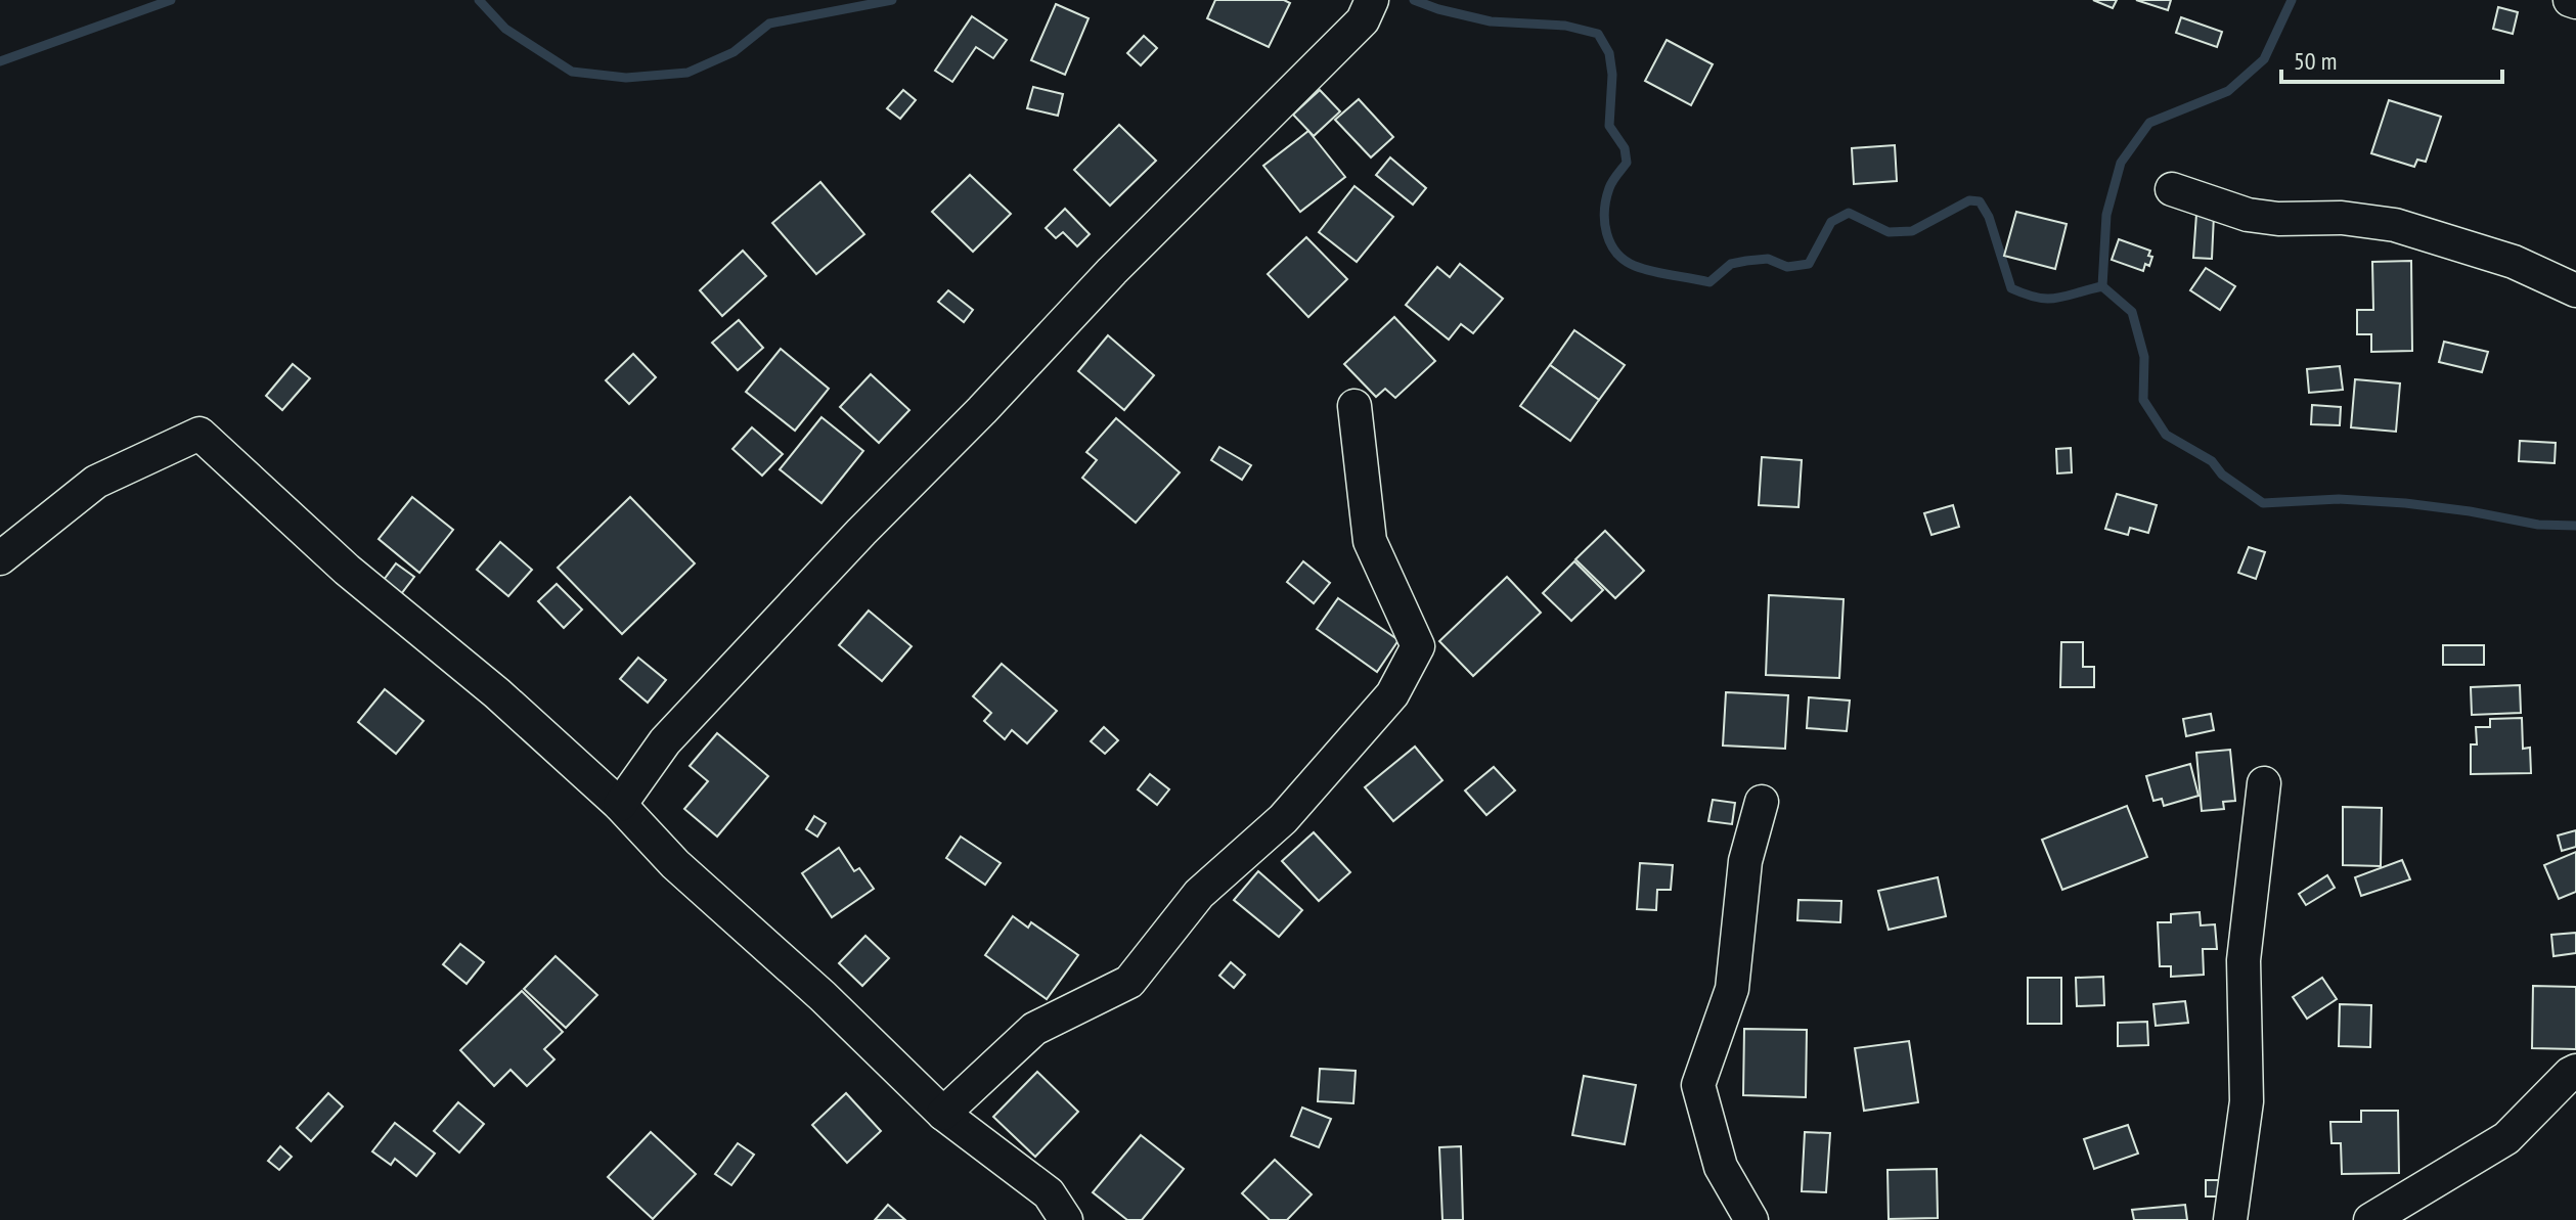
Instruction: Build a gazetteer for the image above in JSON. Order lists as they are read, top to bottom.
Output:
{
  "scale_bar": "50 m"
}
